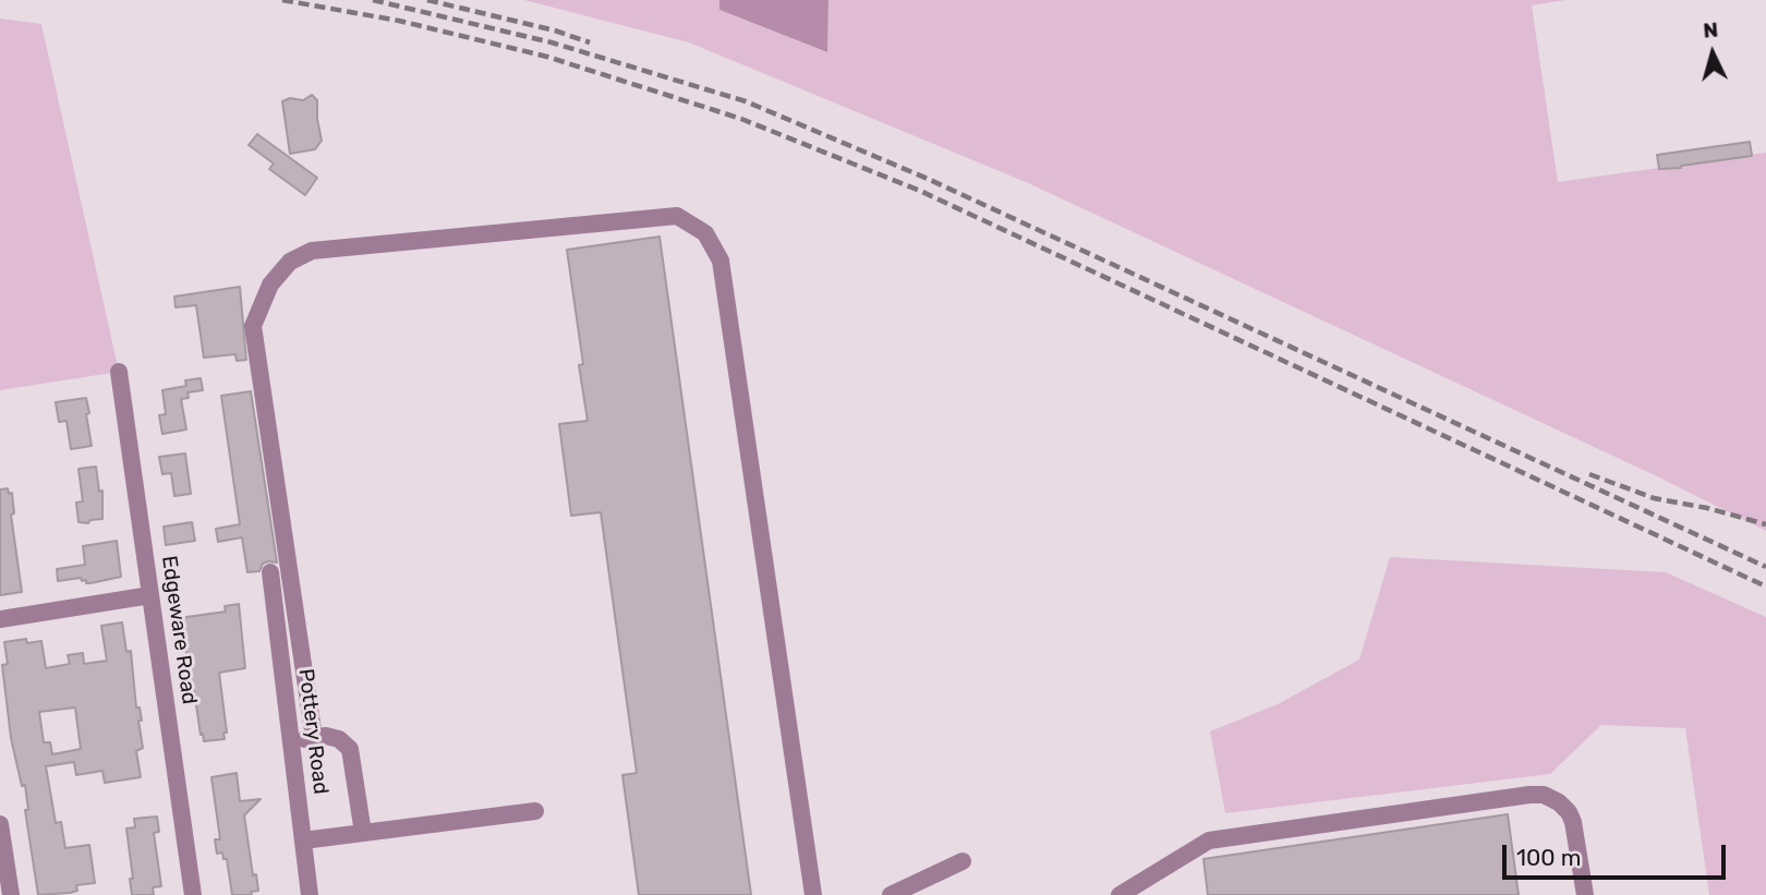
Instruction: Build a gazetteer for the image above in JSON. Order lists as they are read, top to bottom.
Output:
{
  "streets": {
    "street": ["Edgeware Road", "Pottery Road"]
  },
  "scale_bar": "100 m",
  "north": "top"
}
